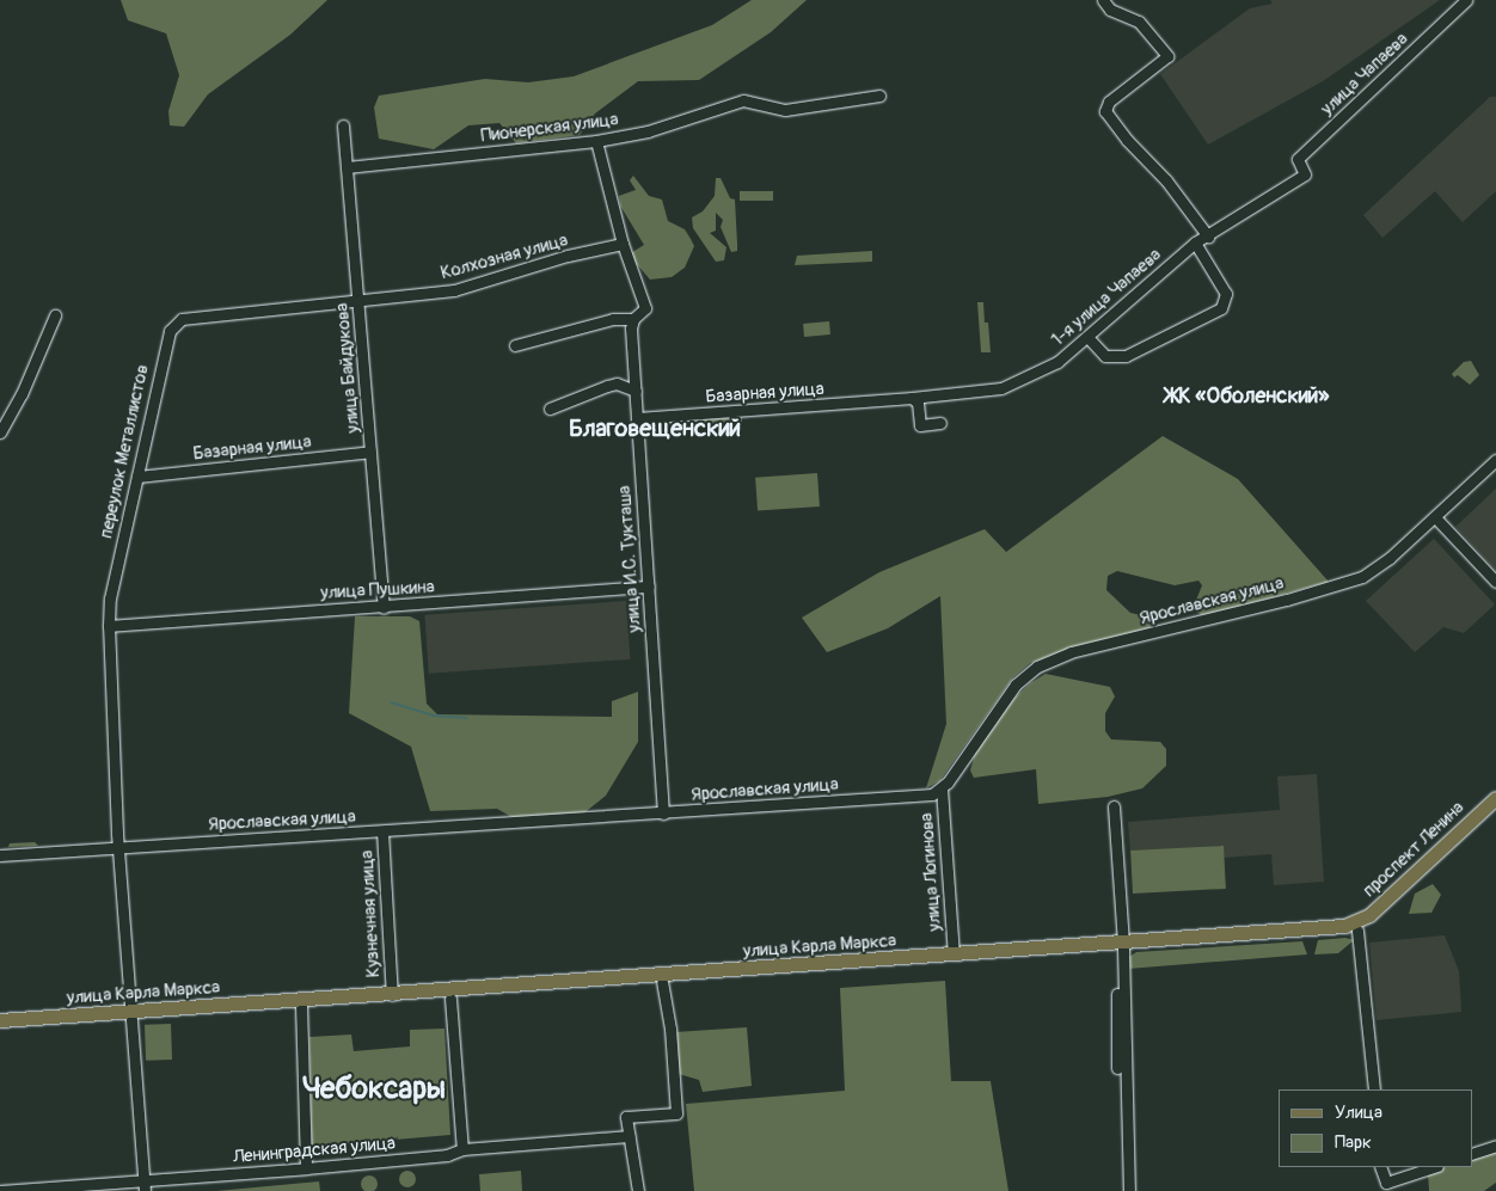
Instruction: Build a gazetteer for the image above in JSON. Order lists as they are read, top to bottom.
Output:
{
  "streets": {
    "main road": ["проспект Ленина", "улица Карла Маркса"],
    "street": [
      "улица Чапаева",
      "Пионерская улица",
      "Колхозная улица",
      "1-я улица Чапаева",
      "улица Байдукова",
      "Базарная улица",
      "переулок Металлистов",
      "улица И.С. Тукташа",
      "улица Пушкина",
      "Ярославская улица",
      "улица Логинова",
      "Кузнечная улица",
      "Ленинградская улица"
    ]
  },
  "crossings": [
    ["улица Чапаева", "1-я улица Чапаева"],
    ["Пионерская улица", "улица Байдукова"],
    ["Колхозная улица", "улица Байдукова"],
    ["Колхозная улица", "переулок Металлистов"],
    ["1-я улица Чапаева", "Базарная улица"],
    ["улица Байдукова", "Базарная улица"],
    ["улица Байдукова", "улица Пушкина"],
    ["Базарная улица", "переулок Металлистов"],
    ["Базарная улица", "улица И.С. Тукташа"],
    ["переулок Металлистов", "улица Пушкина"],
    ["переулок Металлистов", "Ярославская улица"],
    ["переулок Металлистов", "улица Карла Маркса"],
    ["переулок Металлистов", "Ленинградская улица"],
    ["улица И.С. Тукташа", "улица Пушкина"],
    ["улица И.С. Тукташа", "Ярославская улица"],
    ["Ярославская улица", "улица Логинова"],
    ["Ярославская улица", "Кузнечная улица"],
    ["проспект Ленина", "улица Карла Маркса"],
    ["улица Логинова", "улица Карла Маркса"],
    ["Кузнечная улица", "улица Карла Маркса"]
  ],
  "districts": ["ЖК «Оболенский»", "Благовещенский", "Чебоксары"],
  "legend": ["Улица", "Парк"]
}
